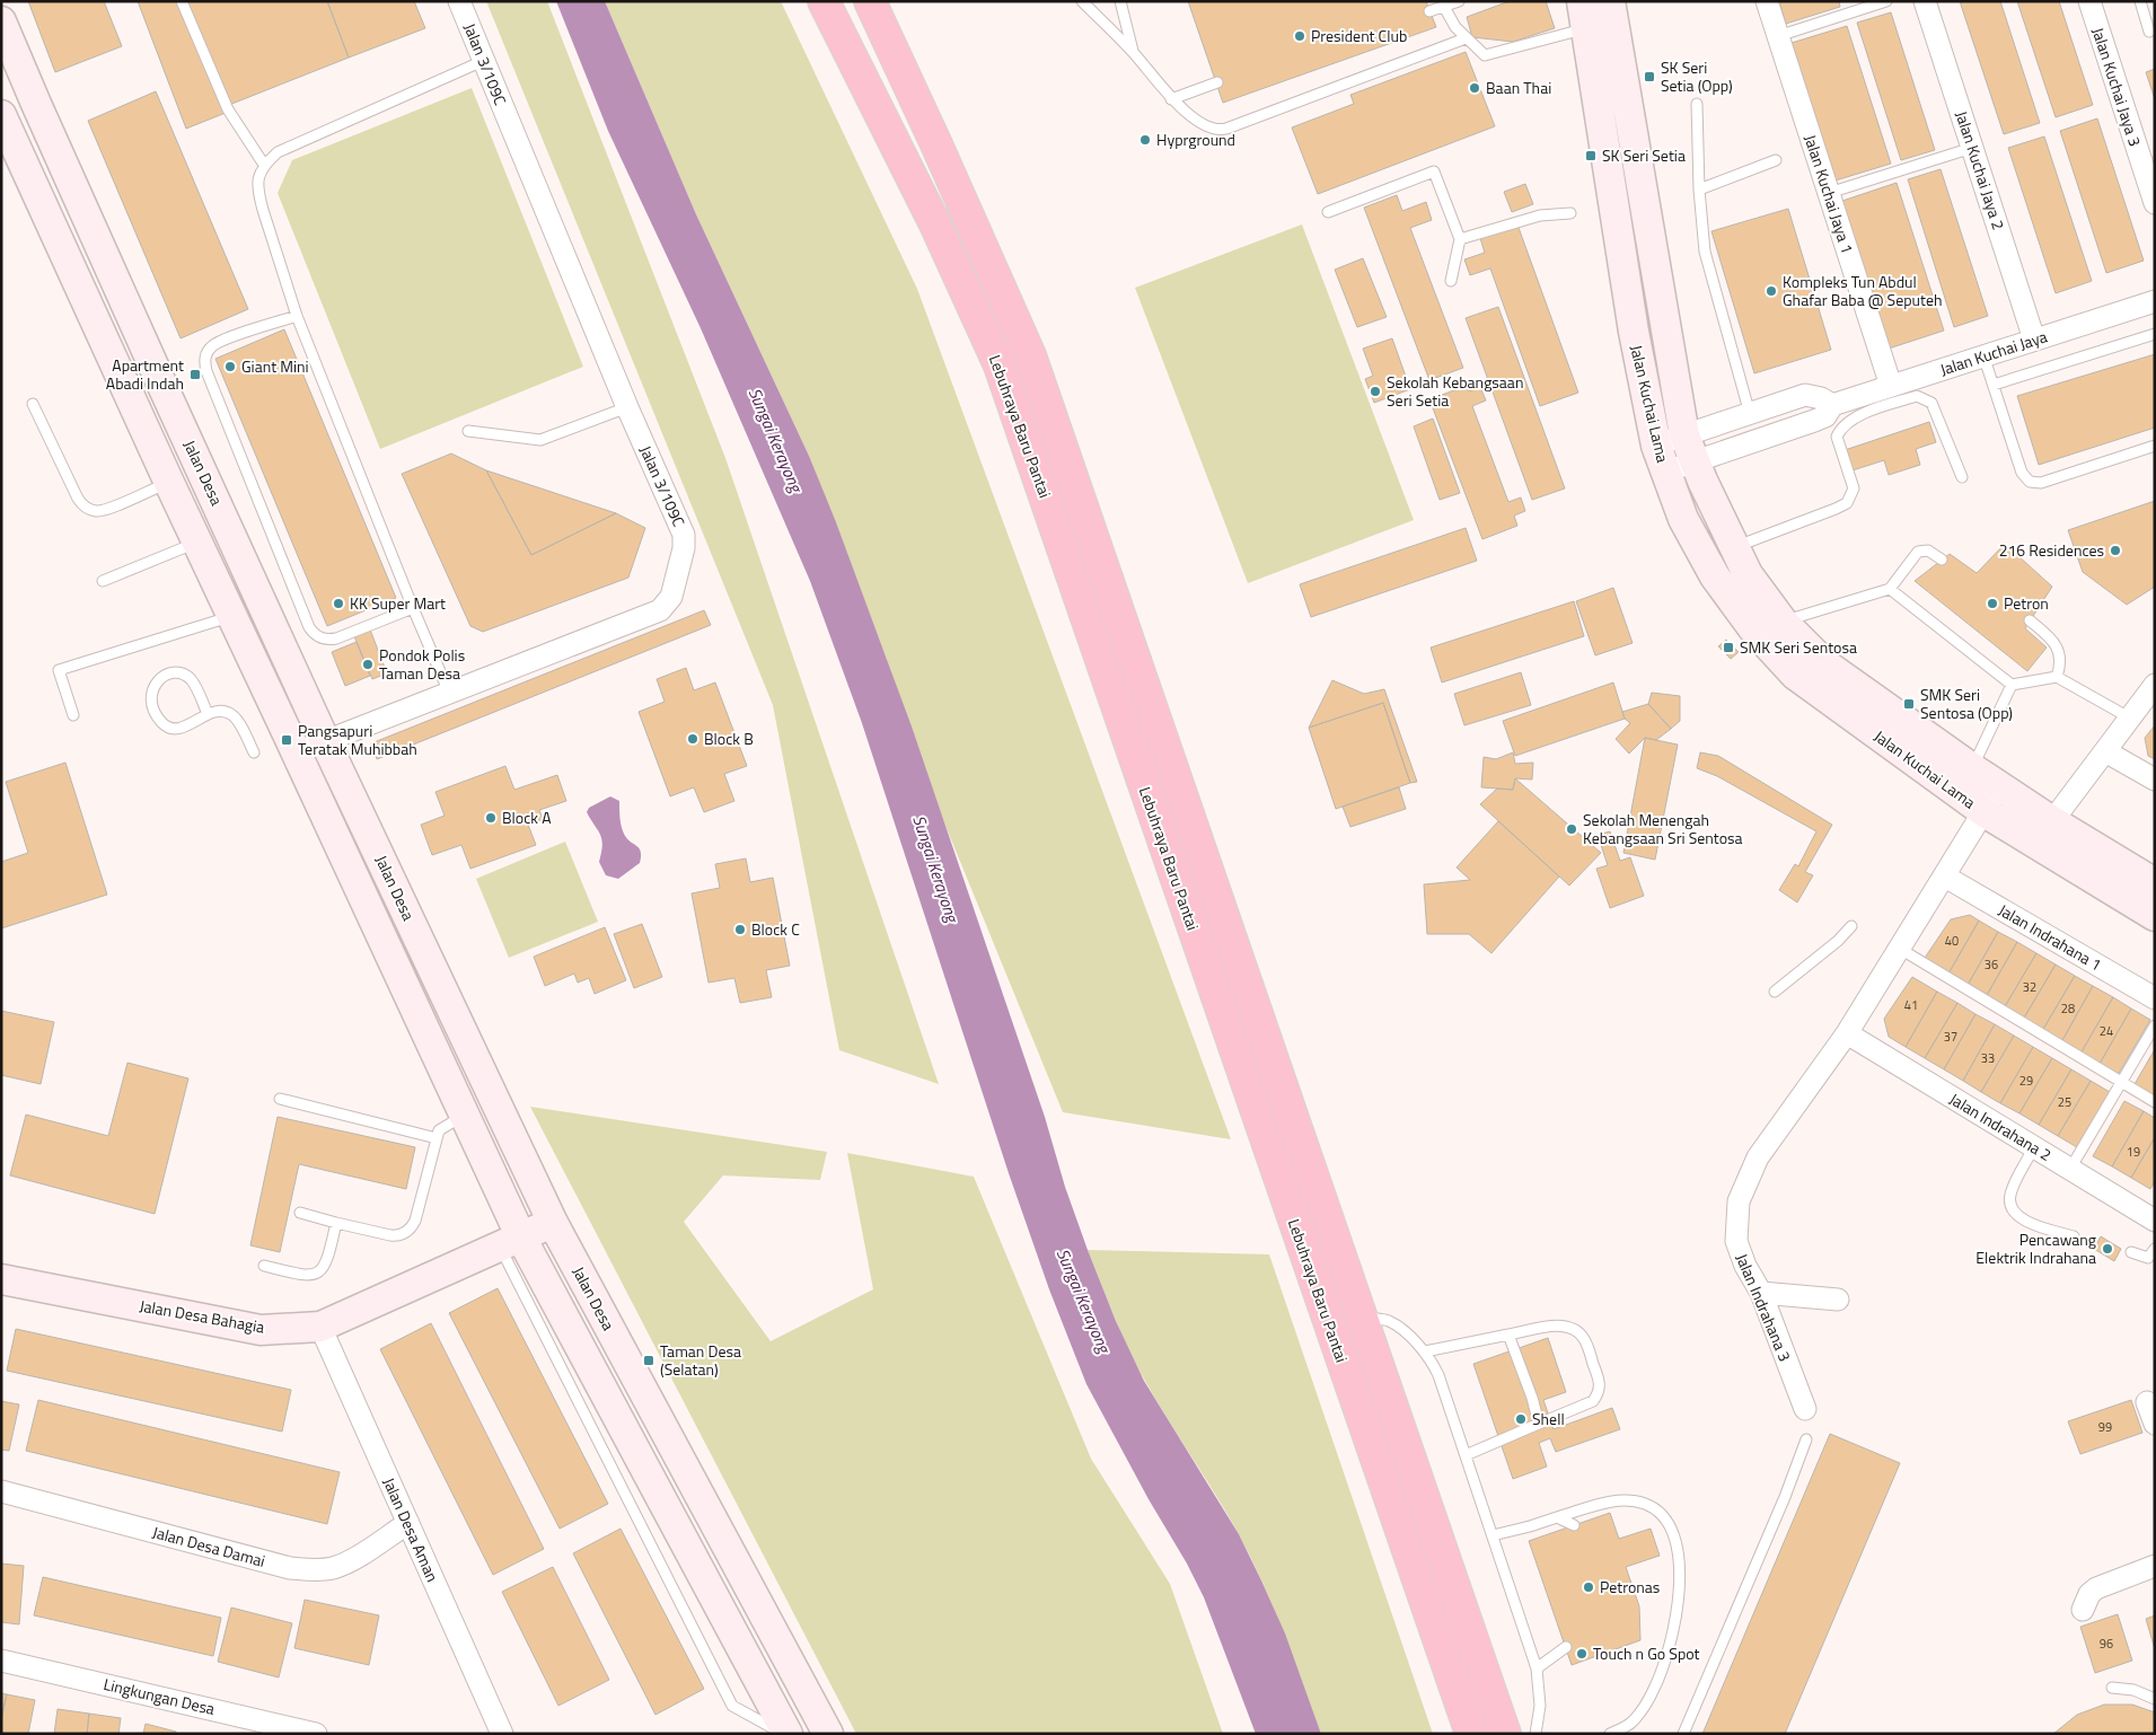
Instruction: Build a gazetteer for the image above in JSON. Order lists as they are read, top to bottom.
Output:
{
  "streets": {
    "highway": ["Lebuhraya Baru Pantai"],
    "main road": ["Jalan Kuchai Lama", "Jalan Desa", "Jalan Desa Bahagia"],
    "street": [
      "Jalan 3/109C",
      "Jalan Kuchai Jaya 3",
      "Jalan Kuchai Jaya 2",
      "Jalan Kuchai Jaya 1",
      "Jalan Kuchai Jaya",
      "Jalan Indrahana 1",
      "Jalan Indrahana 2",
      "Jalan Indrahana 3",
      "Jalan Desa Aman",
      "Jalan Desa Damai",
      "Lingkungan Desa"
    ]
  },
  "crossings": [
    ["Jalan 3/109C", "Jalan Desa"],
    ["Jalan Kuchai Jaya 2", "Jalan Kuchai Jaya"],
    ["Jalan Kuchai Jaya 1", "Jalan Kuchai Jaya"],
    ["Jalan Kuchai Jaya", "Jalan Kuchai Lama"],
    ["Jalan Kuchai Lama", "Jalan Indrahana 3"],
    ["Jalan Desa", "Jalan Desa Bahagia"],
    ["Jalan Indrahana 1", "Jalan Indrahana 3"],
    ["Jalan Indrahana 2", "Jalan Indrahana 3"],
    ["Jalan Desa Bahagia", "Jalan Desa Aman"],
    ["Jalan Desa Aman", "Jalan Desa Damai"]
  ],
  "water": ["Sungai Kerayong"],
  "places": {
    "other": [
      "President Club",
      "Baan Thai",
      "Hyprground",
      "Kompleks Tun Abdul Ghafar Baba @ Seputeh",
      "Giant Mini",
      "Sekolah Kebangsaan Seri Setia",
      "216 Residences",
      "KK Super Mart",
      "Petron",
      "Pondok Polis Taman Desa",
      "Block B",
      "Block A",
      "Sekolah Menengah Kebangsaan Sri Sentosa",
      "Block C",
      "Pencawang Elektrik Indrahana",
      "Shell",
      "Petronas",
      "Touch n Go Spot"
    ],
    "transit": [
      "SK Seri Setia (Opp)",
      "SK Seri Setia",
      "Apartment Abadi Indah",
      "SMK Seri Sentosa",
      "SMK Seri Sentosa (Opp)",
      "Pangsapuri Teratak Muhibbah",
      "Taman Desa (Selatan)"
    ]
  },
  "house_numbers": [
    "40",
    "36",
    "32",
    "41",
    "28",
    "24",
    "37",
    "33",
    "29",
    "25",
    "19",
    "99",
    "96"
  ]
}
